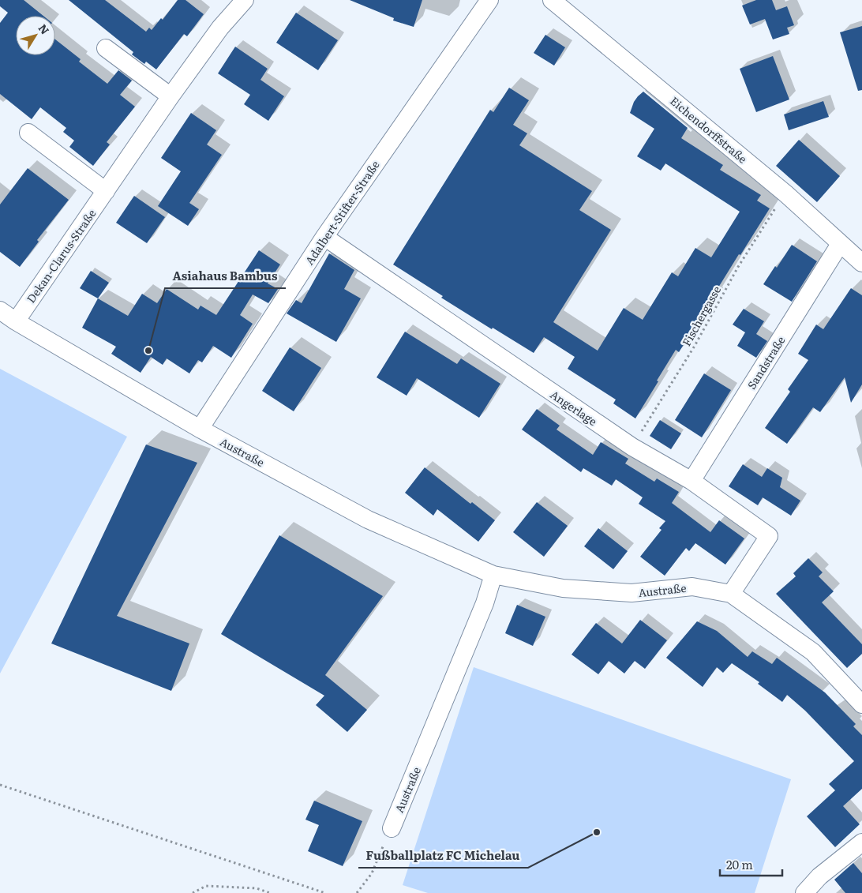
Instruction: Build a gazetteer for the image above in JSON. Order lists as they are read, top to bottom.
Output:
{
  "streets": {
    "street": [
      "Eichendorffstraße",
      "Adalbert-Stifter-Straße",
      "Dekan-Clarus-Straße",
      "Sandstraße",
      "Angerlage",
      "Austraße"
    ],
    "path": ["Fischergasse"]
  },
  "crossings": [
    ["Eichendorffstraße", "Fischergasse"],
    ["Eichendorffstraße", "Sandstraße"],
    ["Adalbert-Stifter-Straße", "Angerlage"],
    ["Adalbert-Stifter-Straße", "Austraße"],
    ["Dekan-Clarus-Straße", "Austraße"],
    ["Fischergasse", "Angerlage"],
    ["Sandstraße", "Angerlage"],
    ["Angerlage", "Austraße"]
  ],
  "places": ["Asiahaus Bambus", "Fußballplatz FC Michelau"],
  "scale_bar": "20 m",
  "north": "top right"
}
